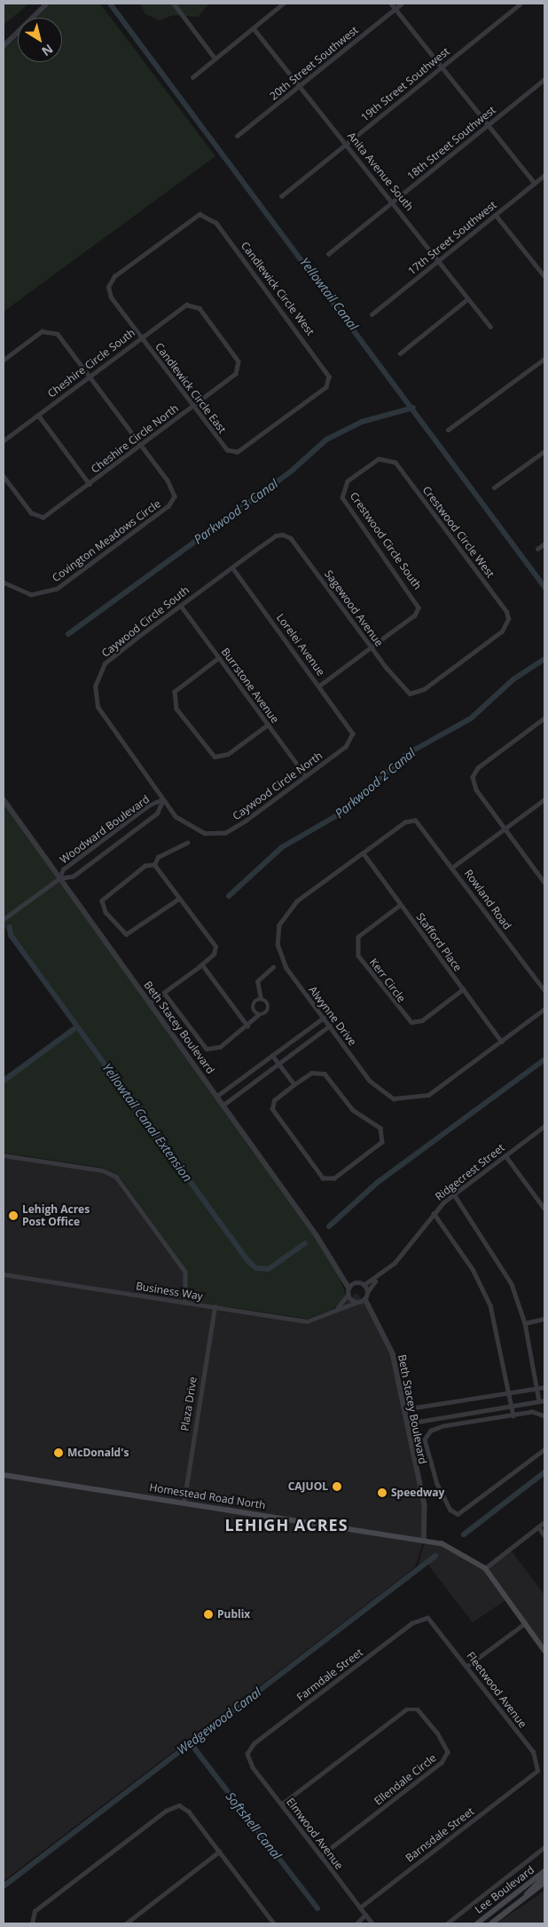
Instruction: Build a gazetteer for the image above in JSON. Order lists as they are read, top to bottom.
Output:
{
  "streets": {
    "main road": ["Homestead Road North", "Lee Boulevard"],
    "street": [
      "20th Street Southwest",
      "19th Street Southwest",
      "18th Street Southwest",
      "Anita Avenue South",
      "17th Street Southwest",
      "Candlewick Circle West",
      "Cheshire Circle South",
      "Candlewick Circle East",
      "Cheshire Circle North",
      "Crestwood Circle West",
      "Covington Meadows Circle",
      "Crestwood Circle South",
      "Sagewood Avenue",
      "Caywood Circle South",
      "Lorelei Avenue",
      "Burrstone Avenue",
      "Caywood Circle North",
      "Woodward Boulevard",
      "Rowland Road",
      "Stafford Place",
      "Kerr Circle",
      "Alwynne Drive",
      "Beth Stacey Boulevard",
      "Ridgecrest Street",
      "Business Way",
      "Plaza Drive",
      "Farmdale Street",
      "Fleetwood Avenue",
      "Ellendale Circle",
      "Elmwood Avenue",
      "Barnsdale Street"
    ]
  },
  "crossings": [
    ["20th Street Southwest", "Anita Avenue South"],
    ["19th Street Southwest", "Anita Avenue South"],
    ["18th Street Southwest", "Anita Avenue South"],
    ["Anita Avenue South", "17th Street Southwest"],
    ["Candlewick Circle West", "Candlewick Circle East"],
    ["Cheshire Circle South", "Candlewick Circle East"],
    ["Cheshire Circle South", "Cheshire Circle North"],
    ["Candlewick Circle East", "Cheshire Circle North"],
    ["Cheshire Circle North", "Covington Meadows Circle"],
    ["Crestwood Circle West", "Crestwood Circle South"],
    ["Crestwood Circle West", "Sagewood Avenue"],
    ["Crestwood Circle South", "Sagewood Avenue"],
    ["Sagewood Avenue", "Caywood Circle South"],
    ["Caywood Circle South", "Lorelei Avenue"],
    ["Caywood Circle South", "Burrstone Avenue"],
    ["Caywood Circle South", "Caywood Circle North"],
    ["Caywood Circle South", "Woodward Boulevard"],
    ["Lorelei Avenue", "Caywood Circle North"],
    ["Burrstone Avenue", "Caywood Circle North"],
    ["Caywood Circle North", "Woodward Boulevard"],
    ["Woodward Boulevard", "Beth Stacey Boulevard"],
    ["Rowland Road", "Alwynne Drive"],
    ["Stafford Place", "Kerr Circle"],
    ["Stafford Place", "Alwynne Drive"],
    ["Beth Stacey Boulevard", "Ridgecrest Street"],
    ["Beth Stacey Boulevard", "Business Way"],
    ["Beth Stacey Boulevard", "Homestead Road North"],
    ["Ridgecrest Street", "Business Way"],
    ["Business Way", "Plaza Drive"],
    ["Plaza Drive", "Homestead Road North"],
    ["Farmdale Street", "Fleetwood Avenue"],
    ["Farmdale Street", "Elmwood Avenue"],
    ["Fleetwood Avenue", "Barnsdale Street"],
    ["Ellendale Circle", "Elmwood Avenue"],
    ["Elmwood Avenue", "Barnsdale Street"]
  ],
  "districts": ["LEHIGH ACRES"],
  "water": [
    "Yellowtail Canal",
    "Parkwood 3 Canal",
    "Parkwood 2 Canal",
    "Yellowtail Canal Extension",
    "Wedgewood Canal",
    "Softshell Canal"
  ],
  "places": [
    "Lehigh Acres Post Office",
    "McDonald's",
    "CAJUOL",
    "Speedway",
    "Publix"
  ],
  "north": "bottom right"
}
